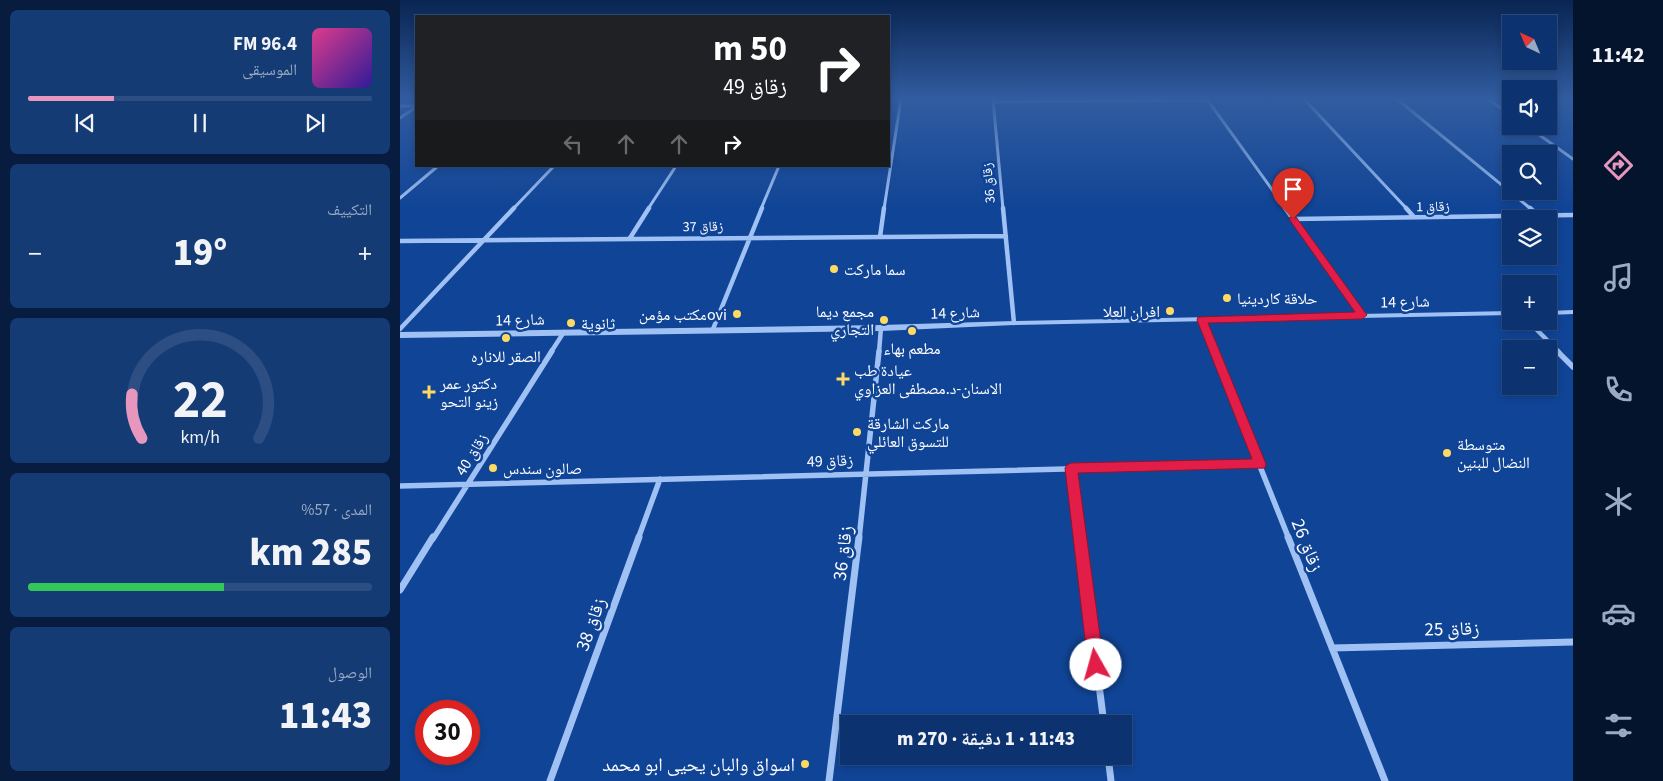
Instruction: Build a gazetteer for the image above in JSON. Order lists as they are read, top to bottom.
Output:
{
  "streets": {
    "street": [
      "زقاق 36",
      "زقاق 1",
      "زقاق 37",
      "شارع 14",
      "زقاق 40",
      "زقاق 49",
      "زقاق 26",
      "زقاق 38",
      "زقاق 25"
    ]
  },
  "crossings": [
    ["زقاق 36", "زقاق 37"],
    ["زقاق 36", "شارع 14"],
    ["زقاق 36", "زقاق 49"],
    ["شارع 14", "زقاق 40"],
    ["شارع 14", "زقاق 26"],
    ["زقاق 40", "زقاق 49"],
    ["زقاق 49", "زقاق 26"],
    ["زقاق 49", "زقاق 38"],
    ["زقاق 26", "زقاق 25"]
  ],
  "places": {
    "other": [
      "سما ماركت",
      "حلاقة كاردينيا",
      "افران العلا",
      "مكتب مؤمنovi",
      "مجمع ديما التجاري",
      "ثانوية",
      "مطعم بهاء",
      "الصقر للاناره",
      "ماركت الشارقة للتسوق العائلي",
      "متوسطة النضال للبنين",
      "صالون سندس",
      "اسواق والبان يحيى ابو محمد"
    ],
    "health": ["عيادة طب الاسنان-د.مصطفى العزاوي", "دكتور عمر زينو التحو"]
  },
  "north": "top left",
  "page": {
    "tabs": "11:42",
    "map_buttons": ["+", "−"],
    "turn": ["50 m", "زقاق 49"],
    "song": ["96.4 FM", "الموسيقى"],
    "tile": [
      "التكييف",
      ["المدى · 57%", "285 km"],
      ["الوصول", "11:43"]
    ],
    "heat": ["−", "19°", "+"],
    "limit": "30",
    "trip": "11:43 · 1 دقيقة · 270 m",
    "gauge": ["22", "km/h"]
  }
}
